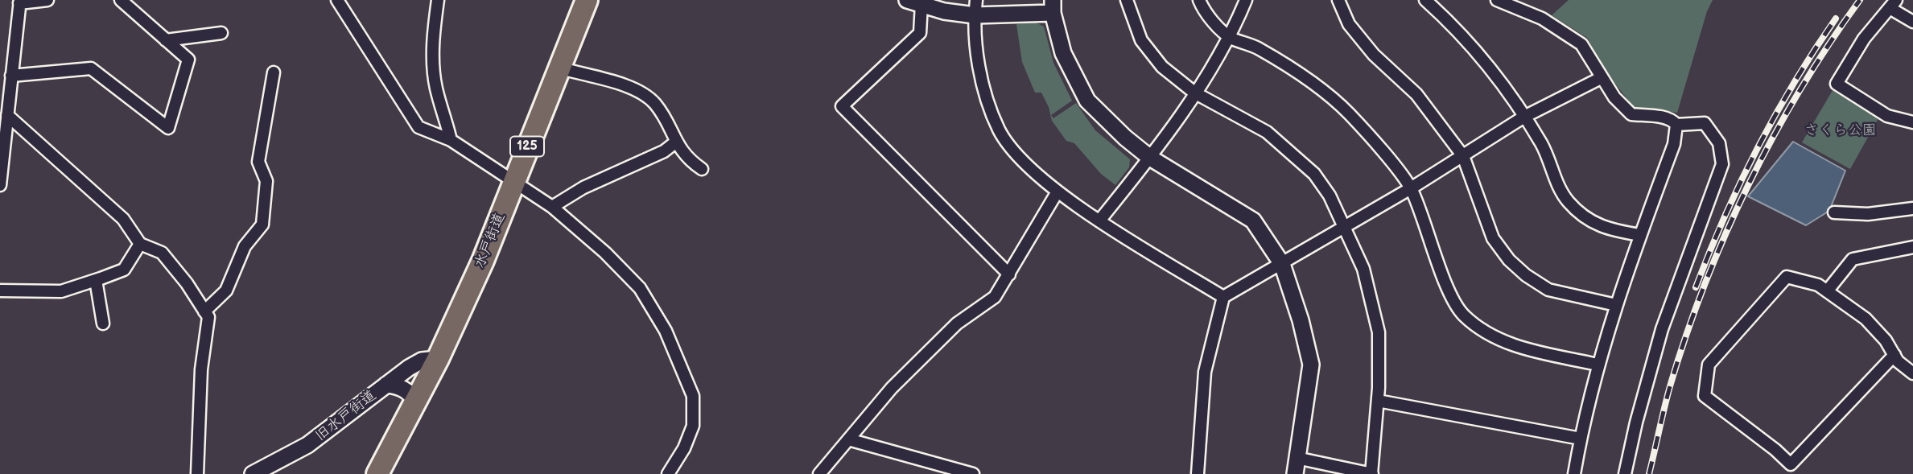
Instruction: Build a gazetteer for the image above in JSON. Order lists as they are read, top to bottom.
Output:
{
  "streets": {
    "highway": ["125", "水戸街道"],
    "street": ["旧水戸街道"]
  },
  "crossings": [
    ["水戸街道", "旧水戸街道"]
  ],
  "parks": ["さくら公園"]
}
